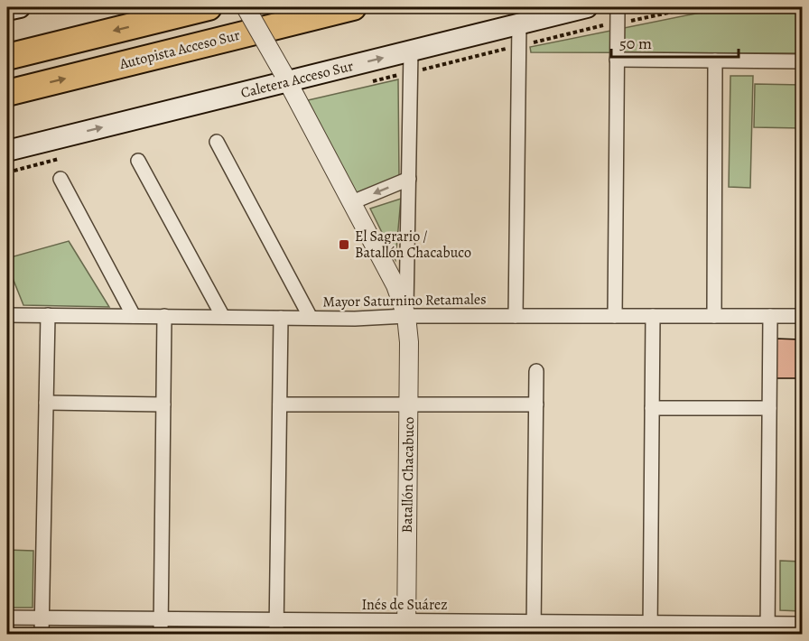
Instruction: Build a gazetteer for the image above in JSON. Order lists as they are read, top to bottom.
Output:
{
  "streets": {
    "highway": ["Autopista Acceso Sur"],
    "main road": ["Caletera Acceso Sur"],
    "street": ["Mayor Saturnino Retamales", "Batallón Chacabuco", "Inés de Suárez"]
  },
  "crossings": [
    ["Caletera Acceso Sur", "Batallón Chacabuco"],
    ["Mayor Saturnino Retamales", "Batallón Chacabuco"],
    ["Batallón Chacabuco", "Inés de Suárez"]
  ],
  "one_way": ["Caletera Acceso Sur"],
  "places": {
    "transit": ["El Sagrario / Batallón Chacabuco"]
  },
  "scale_bar": "50 m"
}
